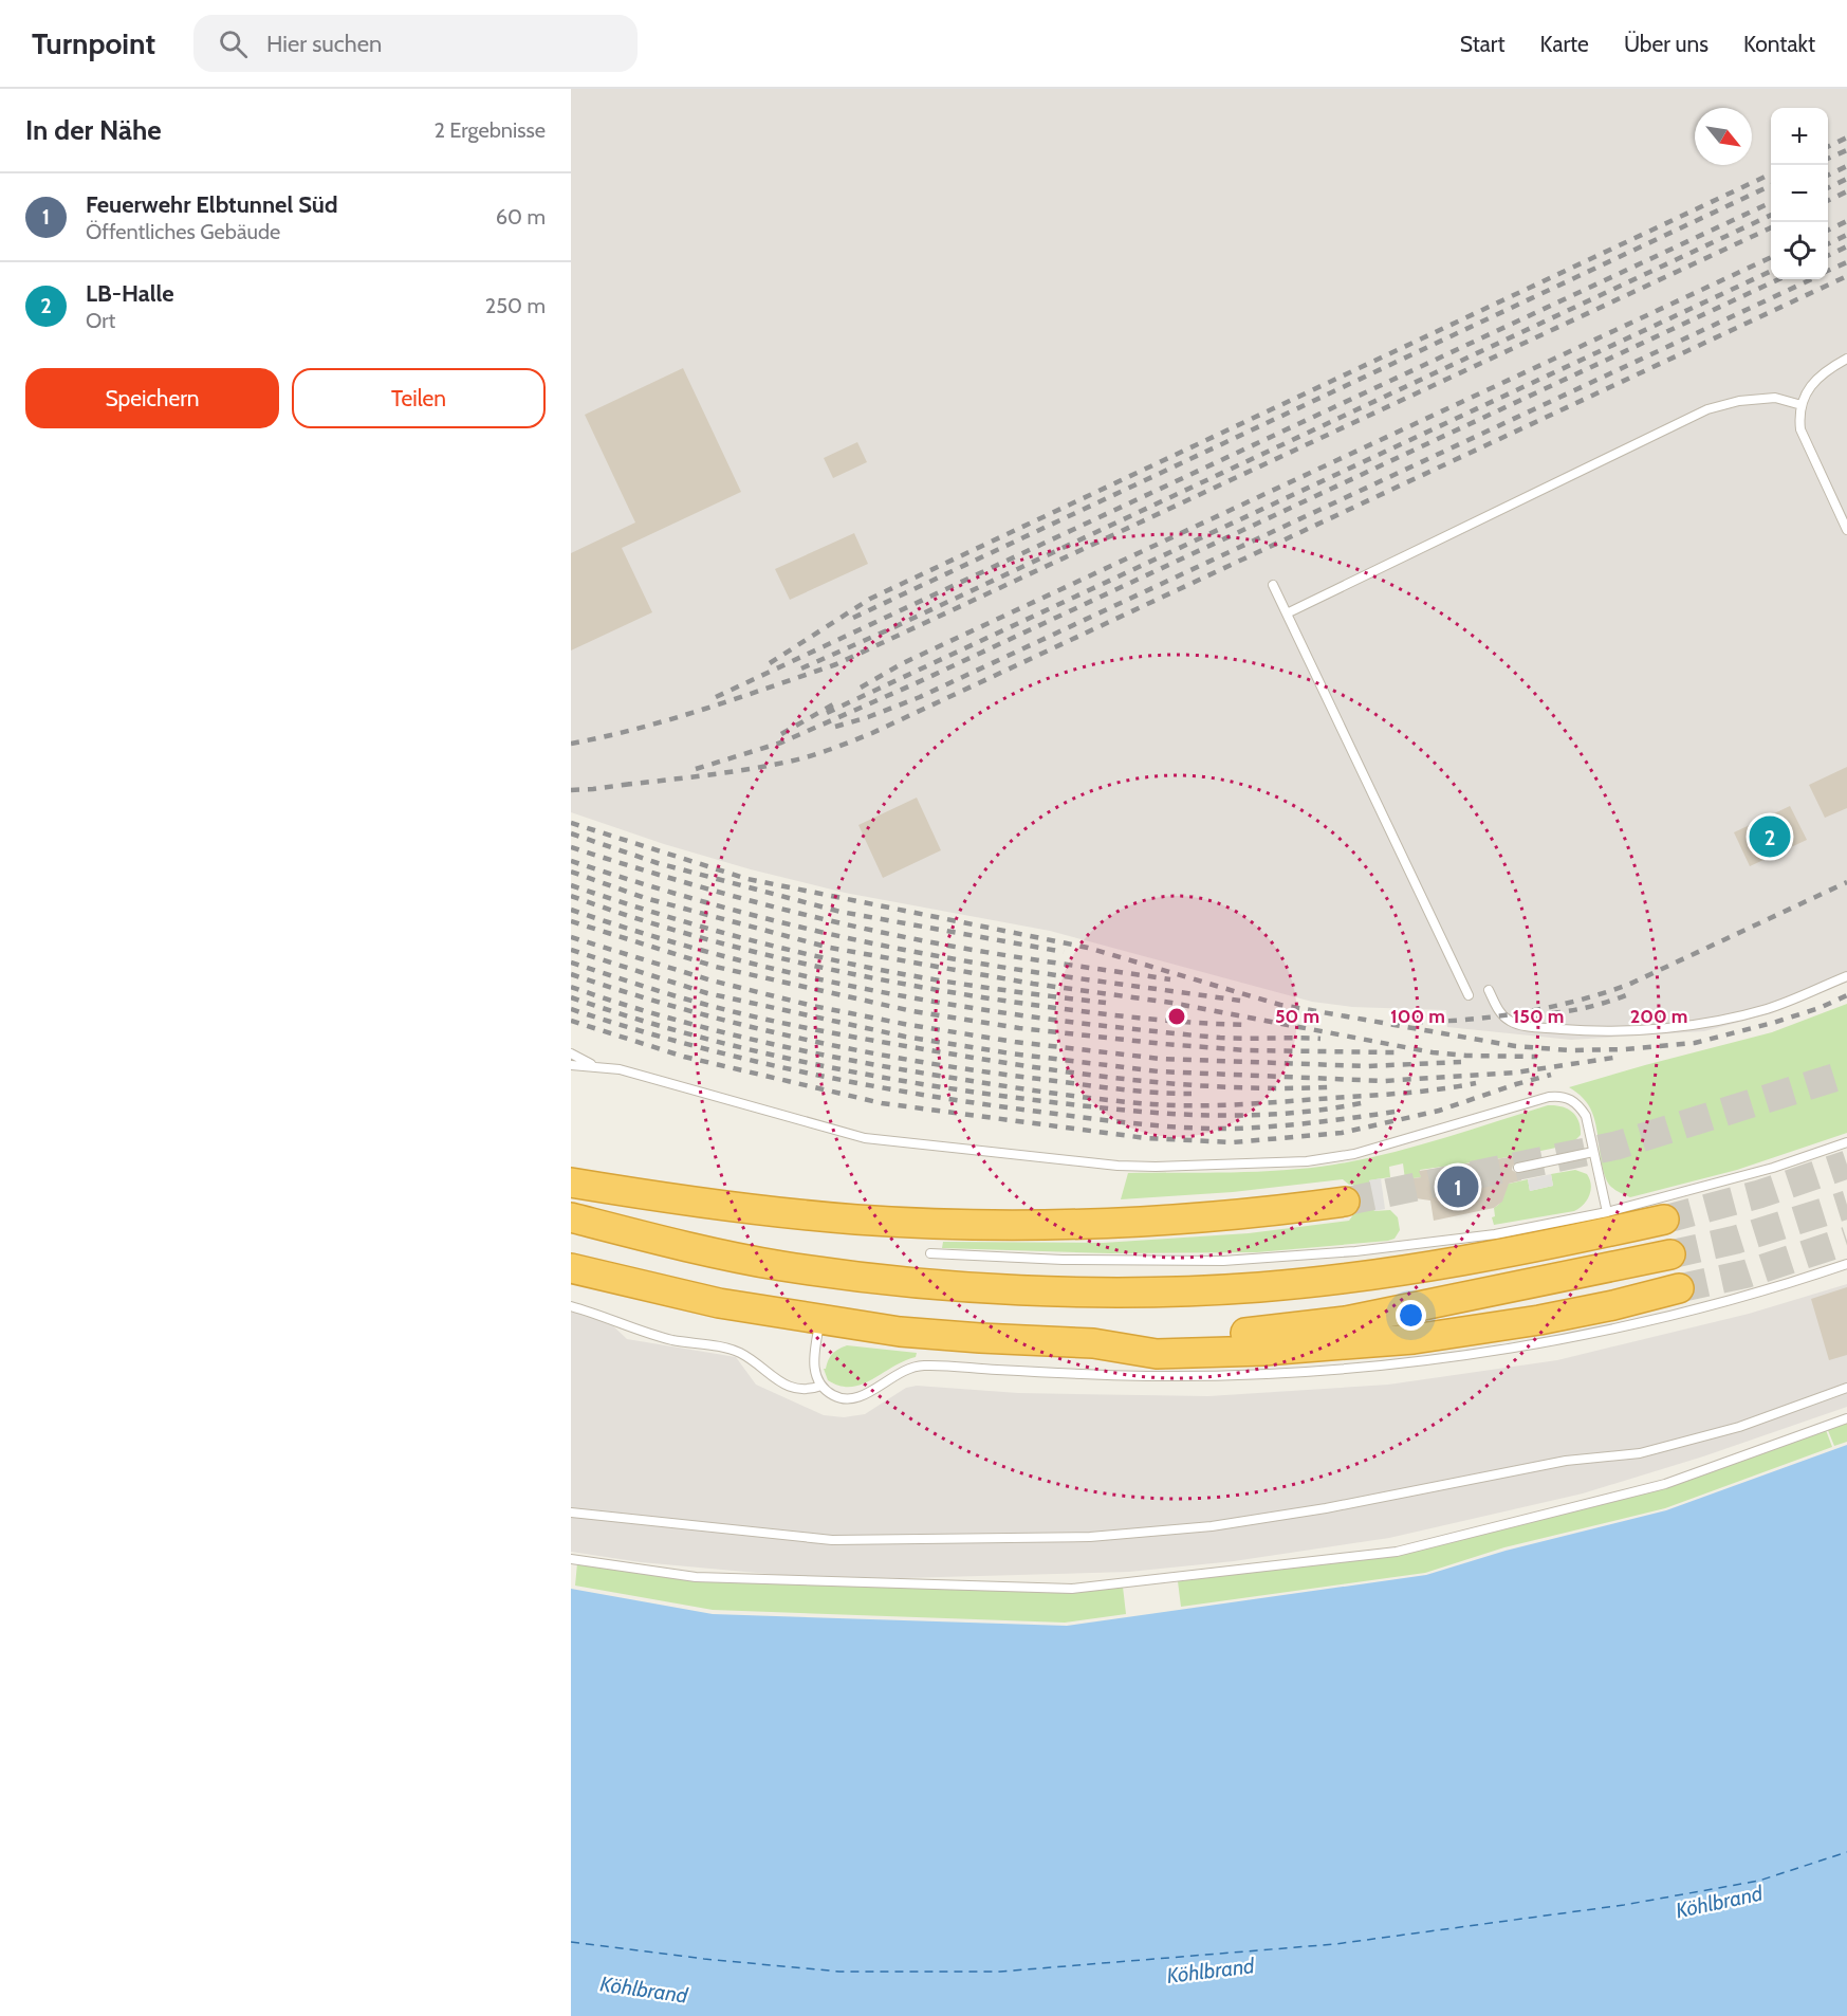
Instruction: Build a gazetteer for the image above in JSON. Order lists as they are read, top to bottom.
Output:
{
  "water": ["Köhlbrand"],
  "north": "bottom right",
  "page": {
    "header": "Turnpoint",
    "search": "Hier suchen",
    "nav": [
      "Start",
      "Karte",
      "Über uns",
      "Kontakt"
    ],
    "heading": ["In der Nähe", "2 Ergebnisse"],
    "map_buttons": ["+", "−"],
    "list": [
      {
        "mark": "1",
        "name": "Feuerwehr Elbtunnel Süd",
        "note": "Öffentliches Gebäude",
        "value": "60 m"
      },
      {
        "mark": "2",
        "name": "LB-Halle",
        "note": "Ort",
        "value": "250 m"
      }
    ],
    "buttons": ["Speichern", "Teilen"],
    "pins": ["2", "1"]
  },
  "rings": [
    "50 m",
    "100 m",
    "150 m",
    "200 m"
  ]
}
